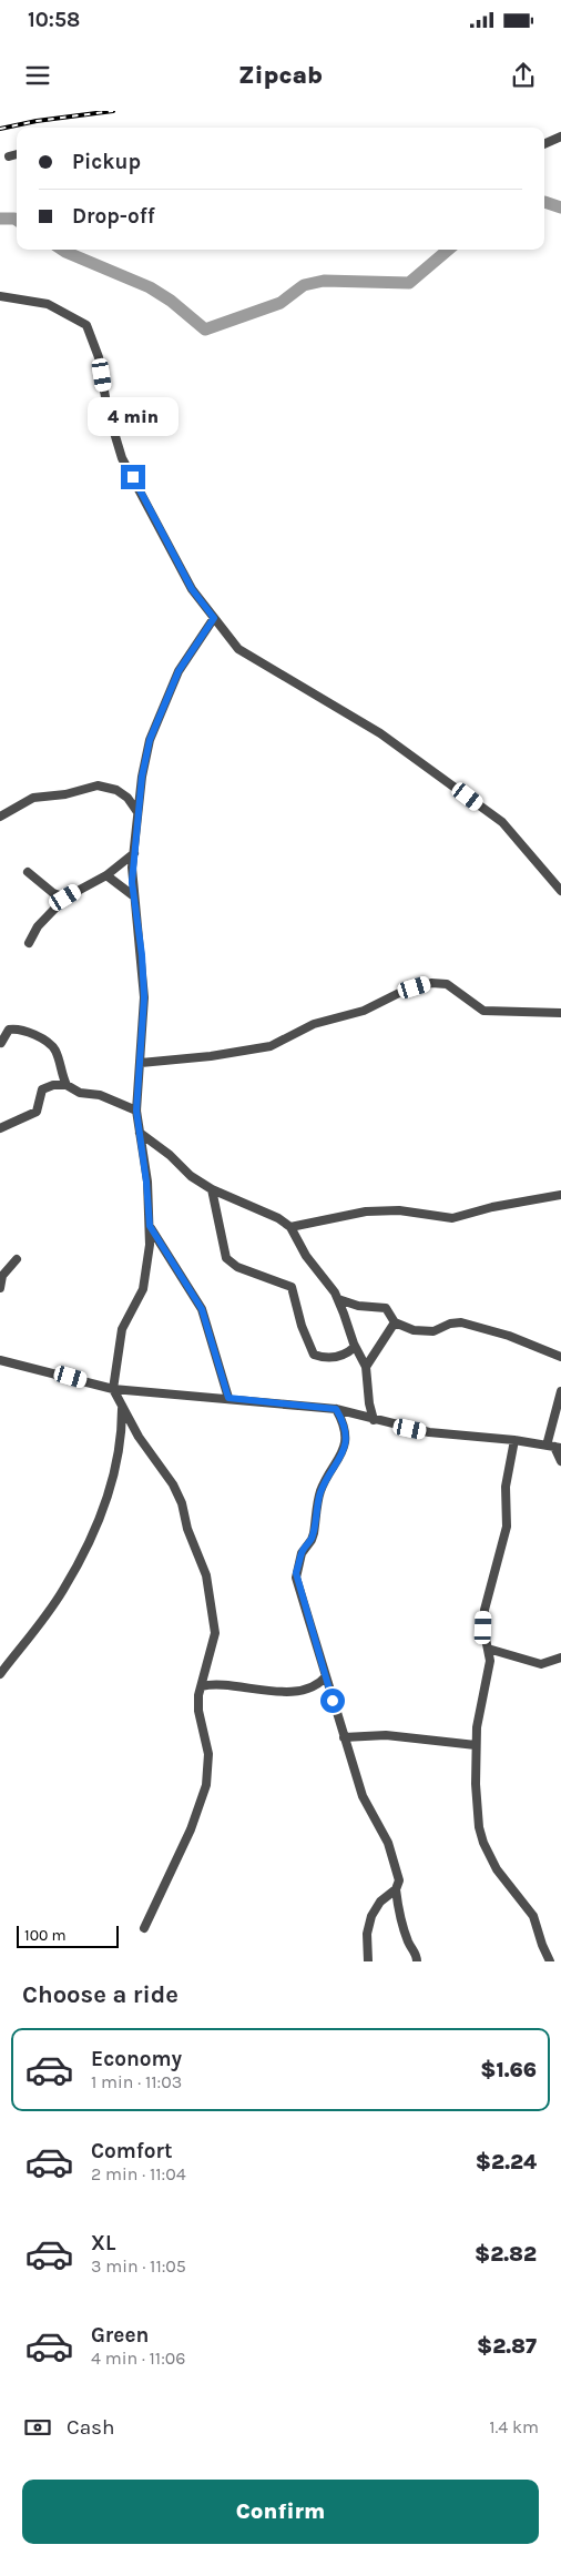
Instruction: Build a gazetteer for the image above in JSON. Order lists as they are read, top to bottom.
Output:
{
  "scale_bar": "100 m",
  "page": {
    "status": "10:58",
    "header": "Zipcab",
    "banner": ["Pickup", "Drop-off"],
    "bubble": "4 min",
    "scale": "100 m",
    "heading": "Choose a ride",
    "list": [
      {
        "name": "Economy",
        "note": "1 min · 11:03",
        "value": "$1.66"
      },
      {
        "name": "Comfort",
        "note": "2 min · 11:04",
        "value": "$2.24"
      },
      {
        "name": "XL",
        "note": "3 min · 11:05",
        "value": "$2.82"
      },
      {
        "name": "Green",
        "note": "4 min · 11:06",
        "value": "$2.87"
      }
    ],
    "pay": ["Cash", "1.4 km"],
    "buttons": "Confirm"
  }
}
